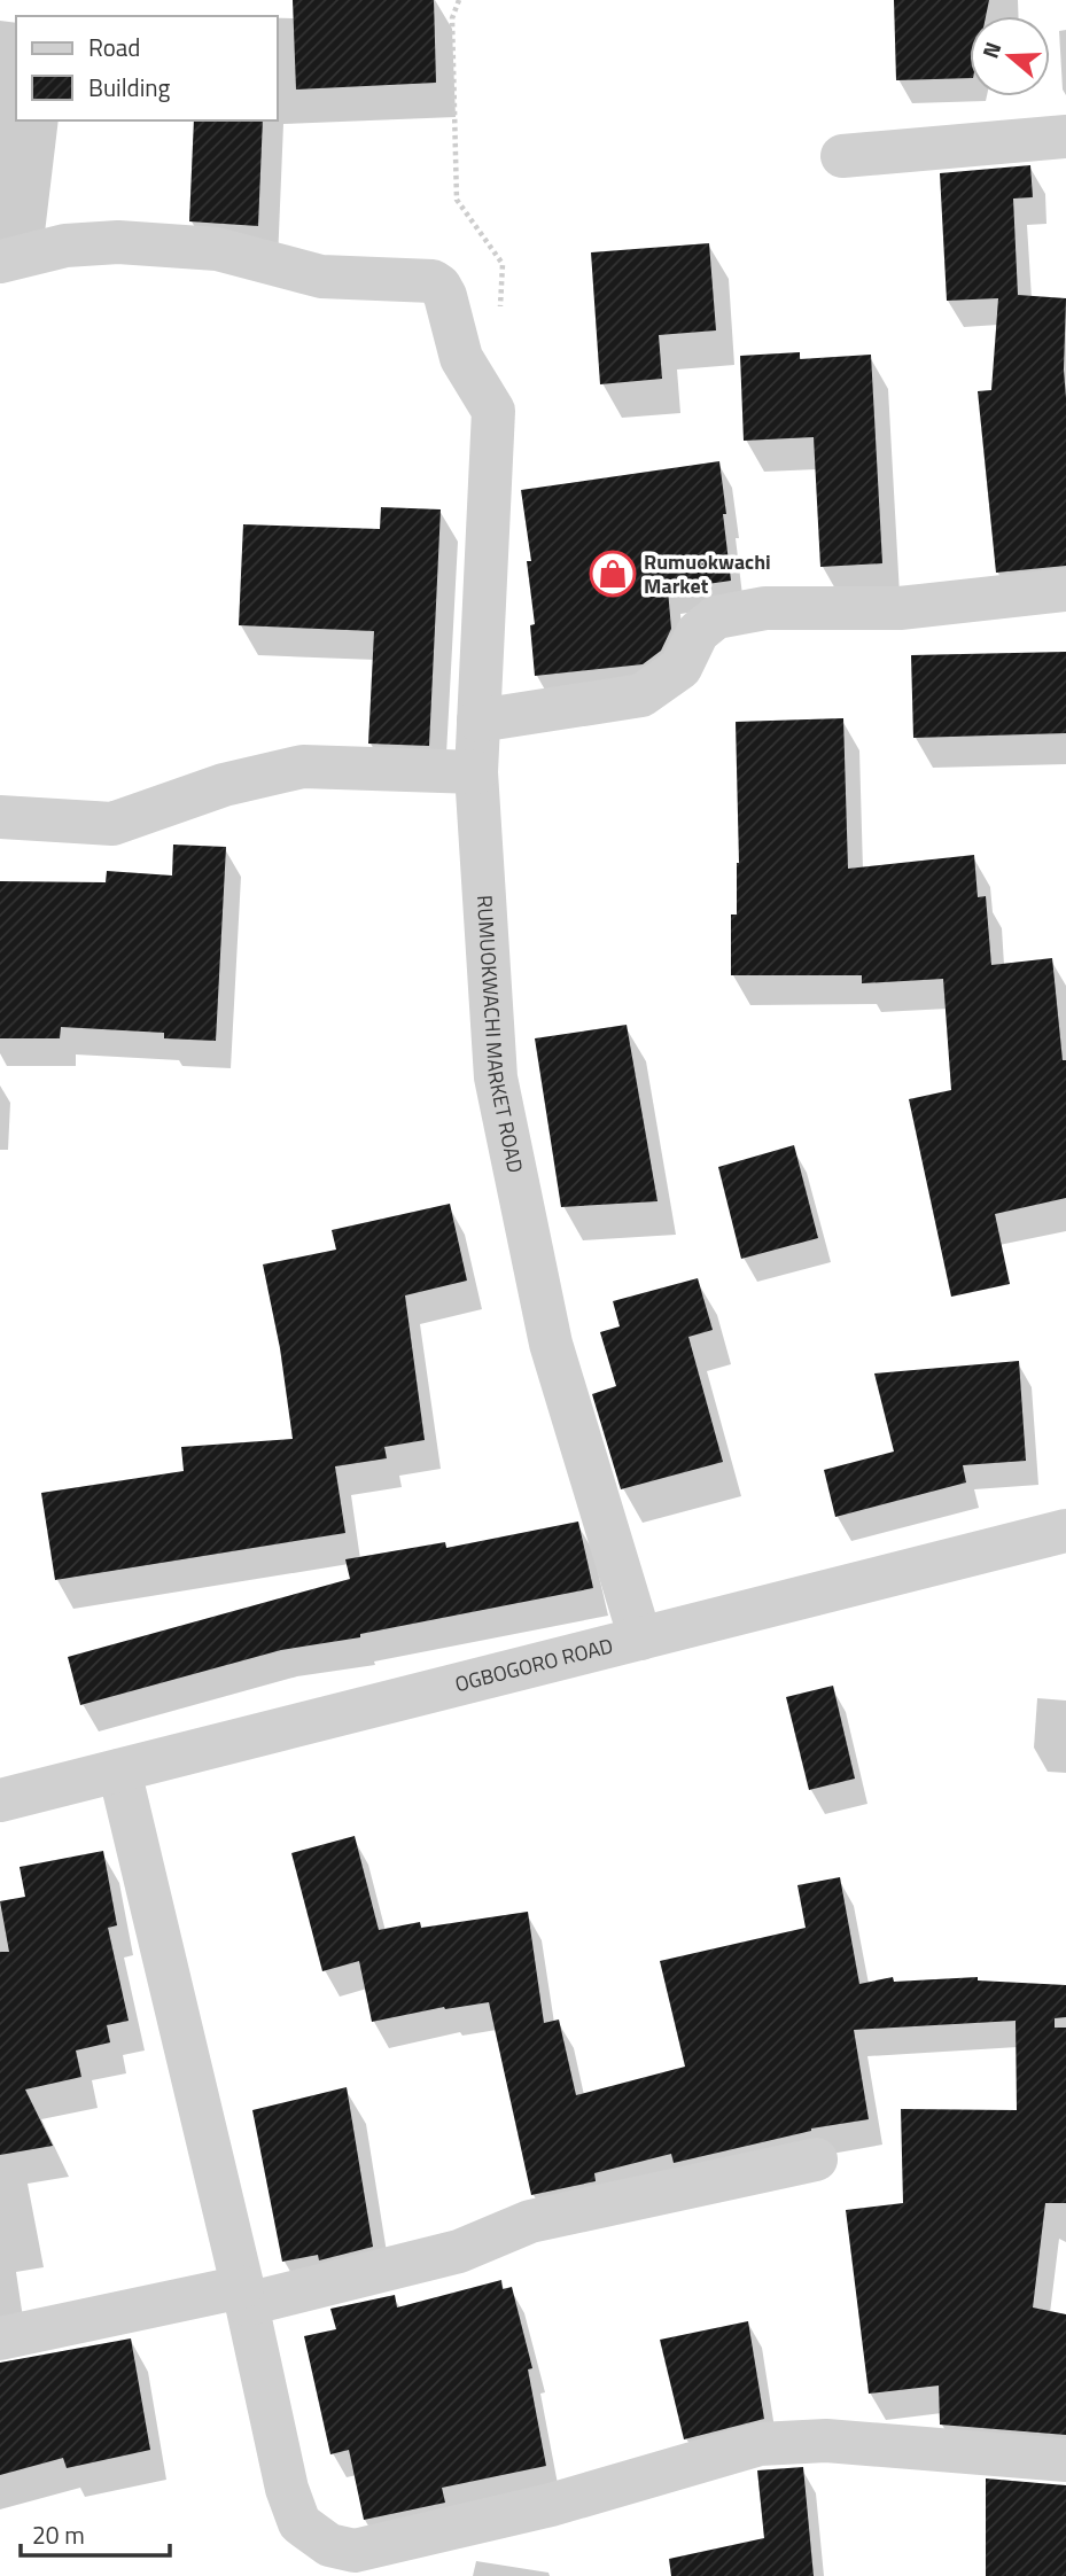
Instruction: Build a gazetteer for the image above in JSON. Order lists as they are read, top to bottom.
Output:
{
  "streets": {
    "street": ["RUMUOKWACHI MARKET ROAD", "OGBOGORO ROAD"]
  },
  "crossings": [
    ["RUMUOKWACHI MARKET ROAD", "OGBOGORO ROAD"]
  ],
  "places": {
    "shop": ["Rumuokwachi Market"]
  },
  "legend": ["Road", "Building"],
  "scale_bar": "20 m",
  "north": "left"
}
